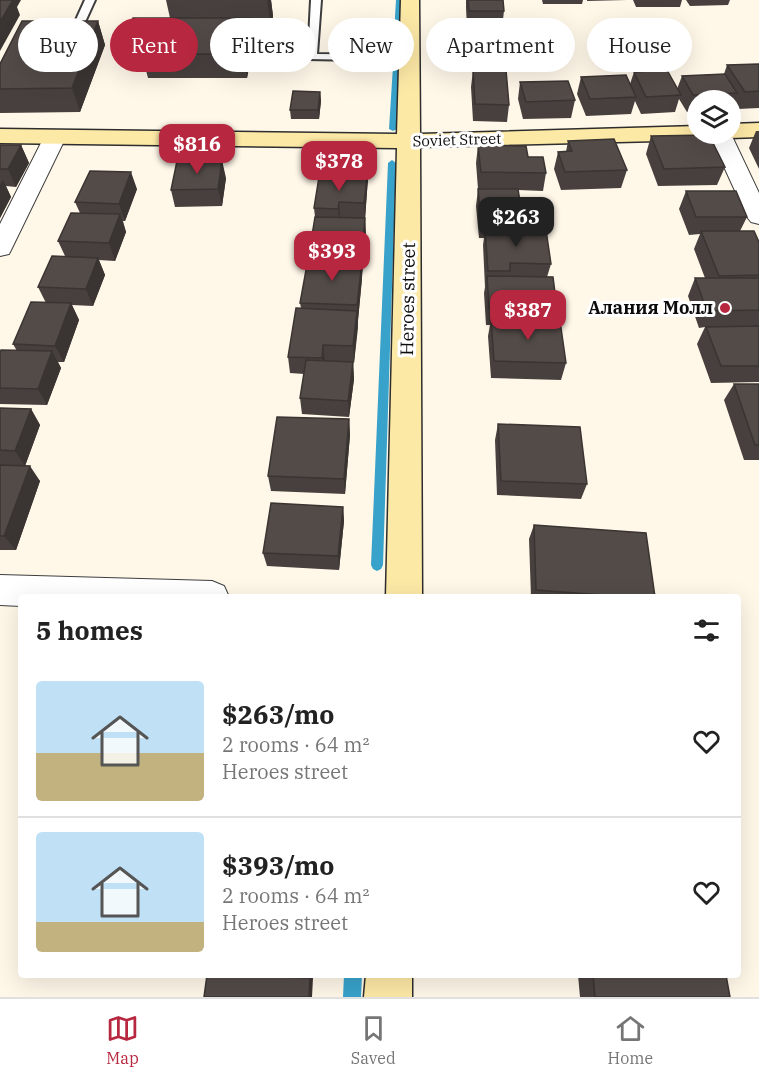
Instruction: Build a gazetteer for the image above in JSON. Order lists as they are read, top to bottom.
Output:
{
  "streets": {
    "street": ["Soviet Street", "Heroes street"]
  },
  "crossings": [
    ["Soviet Street", "Heroes street"]
  ],
  "places": ["Алания Молл"],
  "page": {
    "chip": [
      "Buy",
      "Rent",
      "Filters",
      "New",
      "Apartment",
      "House"
    ],
    "price": [
      "$816",
      "$378",
      "$263",
      "$393",
      "$387"
    ],
    "heading": "5 homes",
    "list": [
      {
        "name": "$263/mo",
        "note": "2 rooms · 64 m² · Heroes street"
      },
      {
        "name": "$393/mo",
        "note": "2 rooms · 64 m² · Heroes street"
      }
    ],
    "tabs": ["Map", "Saved", "Home"]
  }
}
